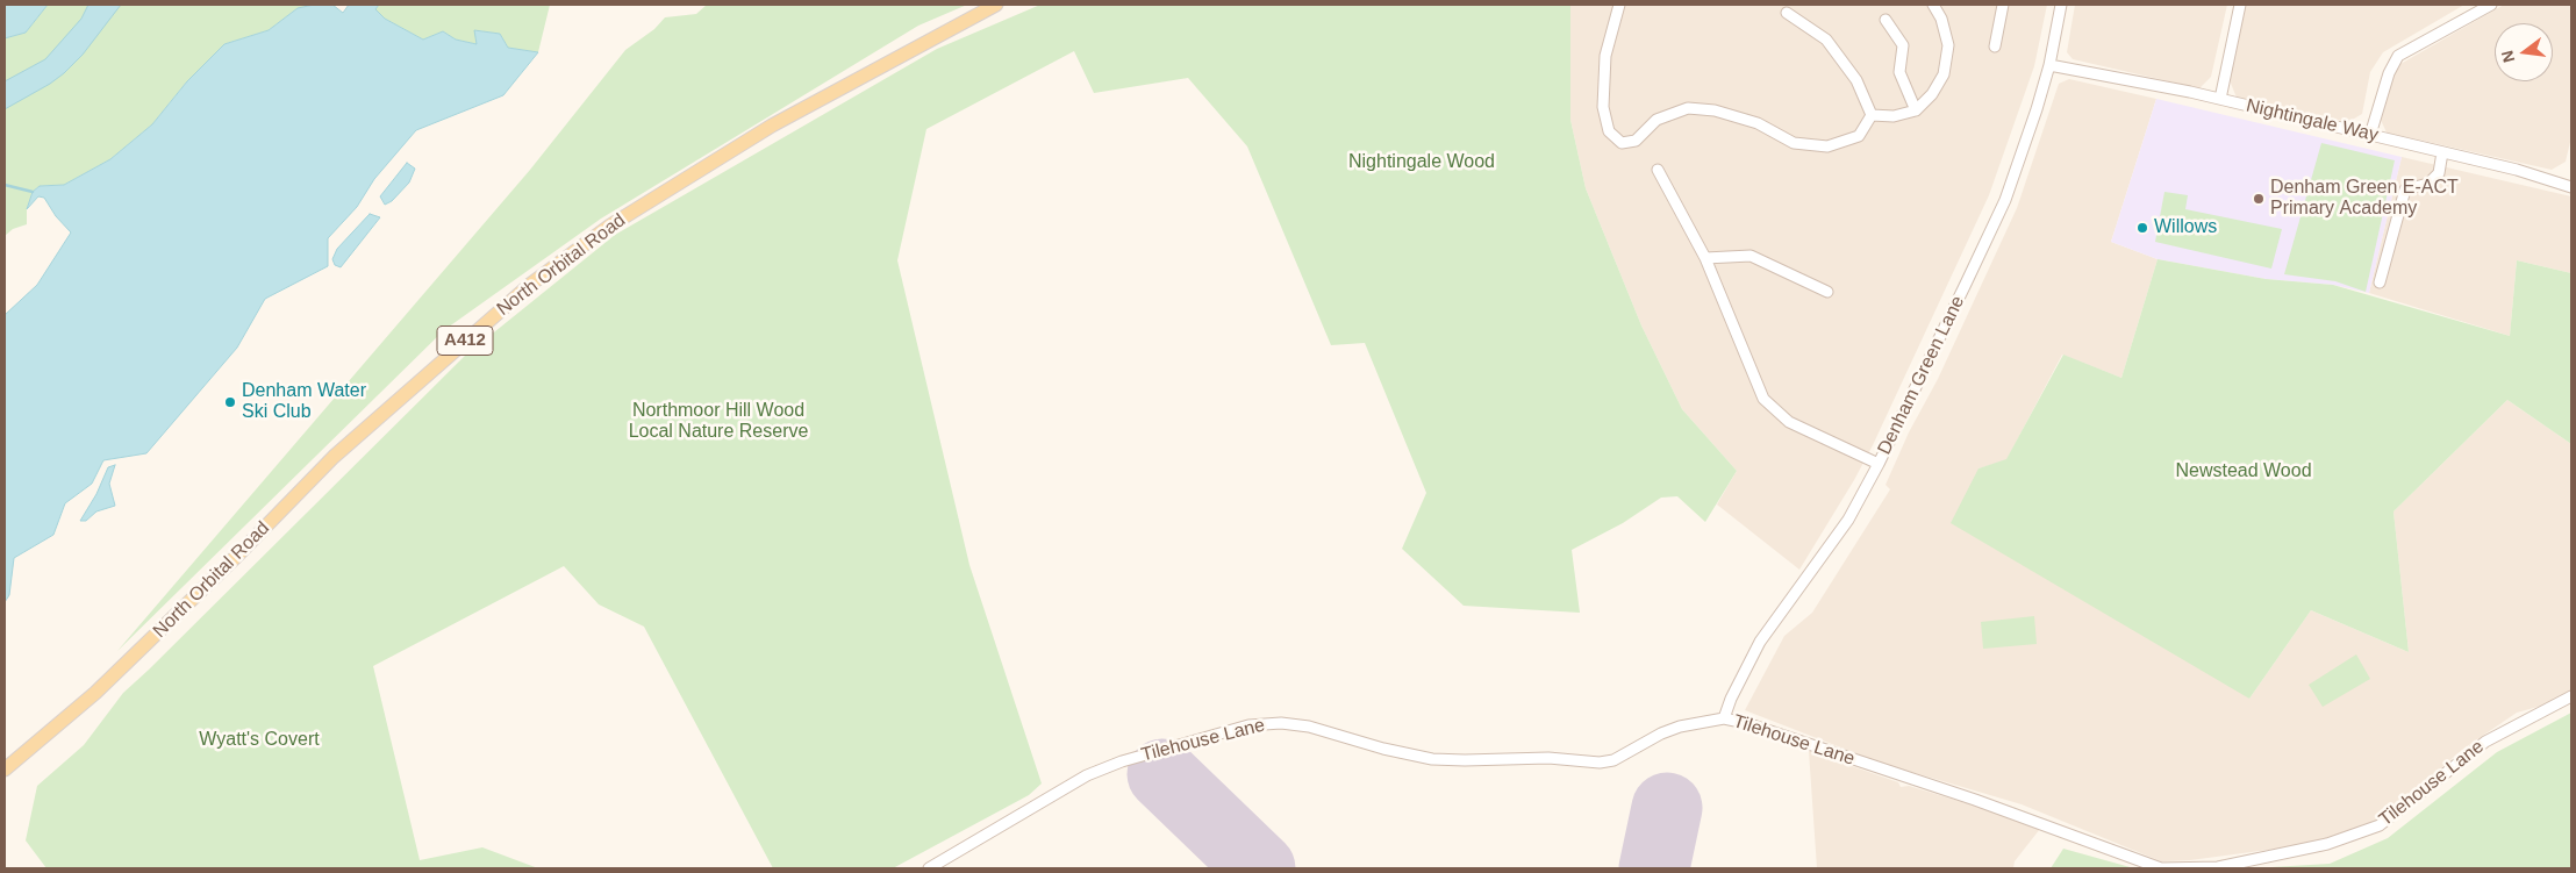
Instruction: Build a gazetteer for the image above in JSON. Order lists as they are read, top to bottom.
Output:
{
  "streets": {
    "main road": ["North Orbital Road", "A412"],
    "street": ["Nightingale Way", "Denham Green Lane", "Tilehouse Lane"]
  },
  "crossings": [
    ["Nightingale Way", "Denham Green Lane"],
    ["Denham Green Lane", "Tilehouse Lane"]
  ],
  "parks": [
    "Nightingale Wood",
    "Northmoor Hill Wood Local Nature Reserve",
    "Newstead Wood",
    "Wyatt's Covert"
  ],
  "places": ["Denham Green E-ACT Primary Academy", "Willows", "Denham Water Ski Club"],
  "north": "left"
}
